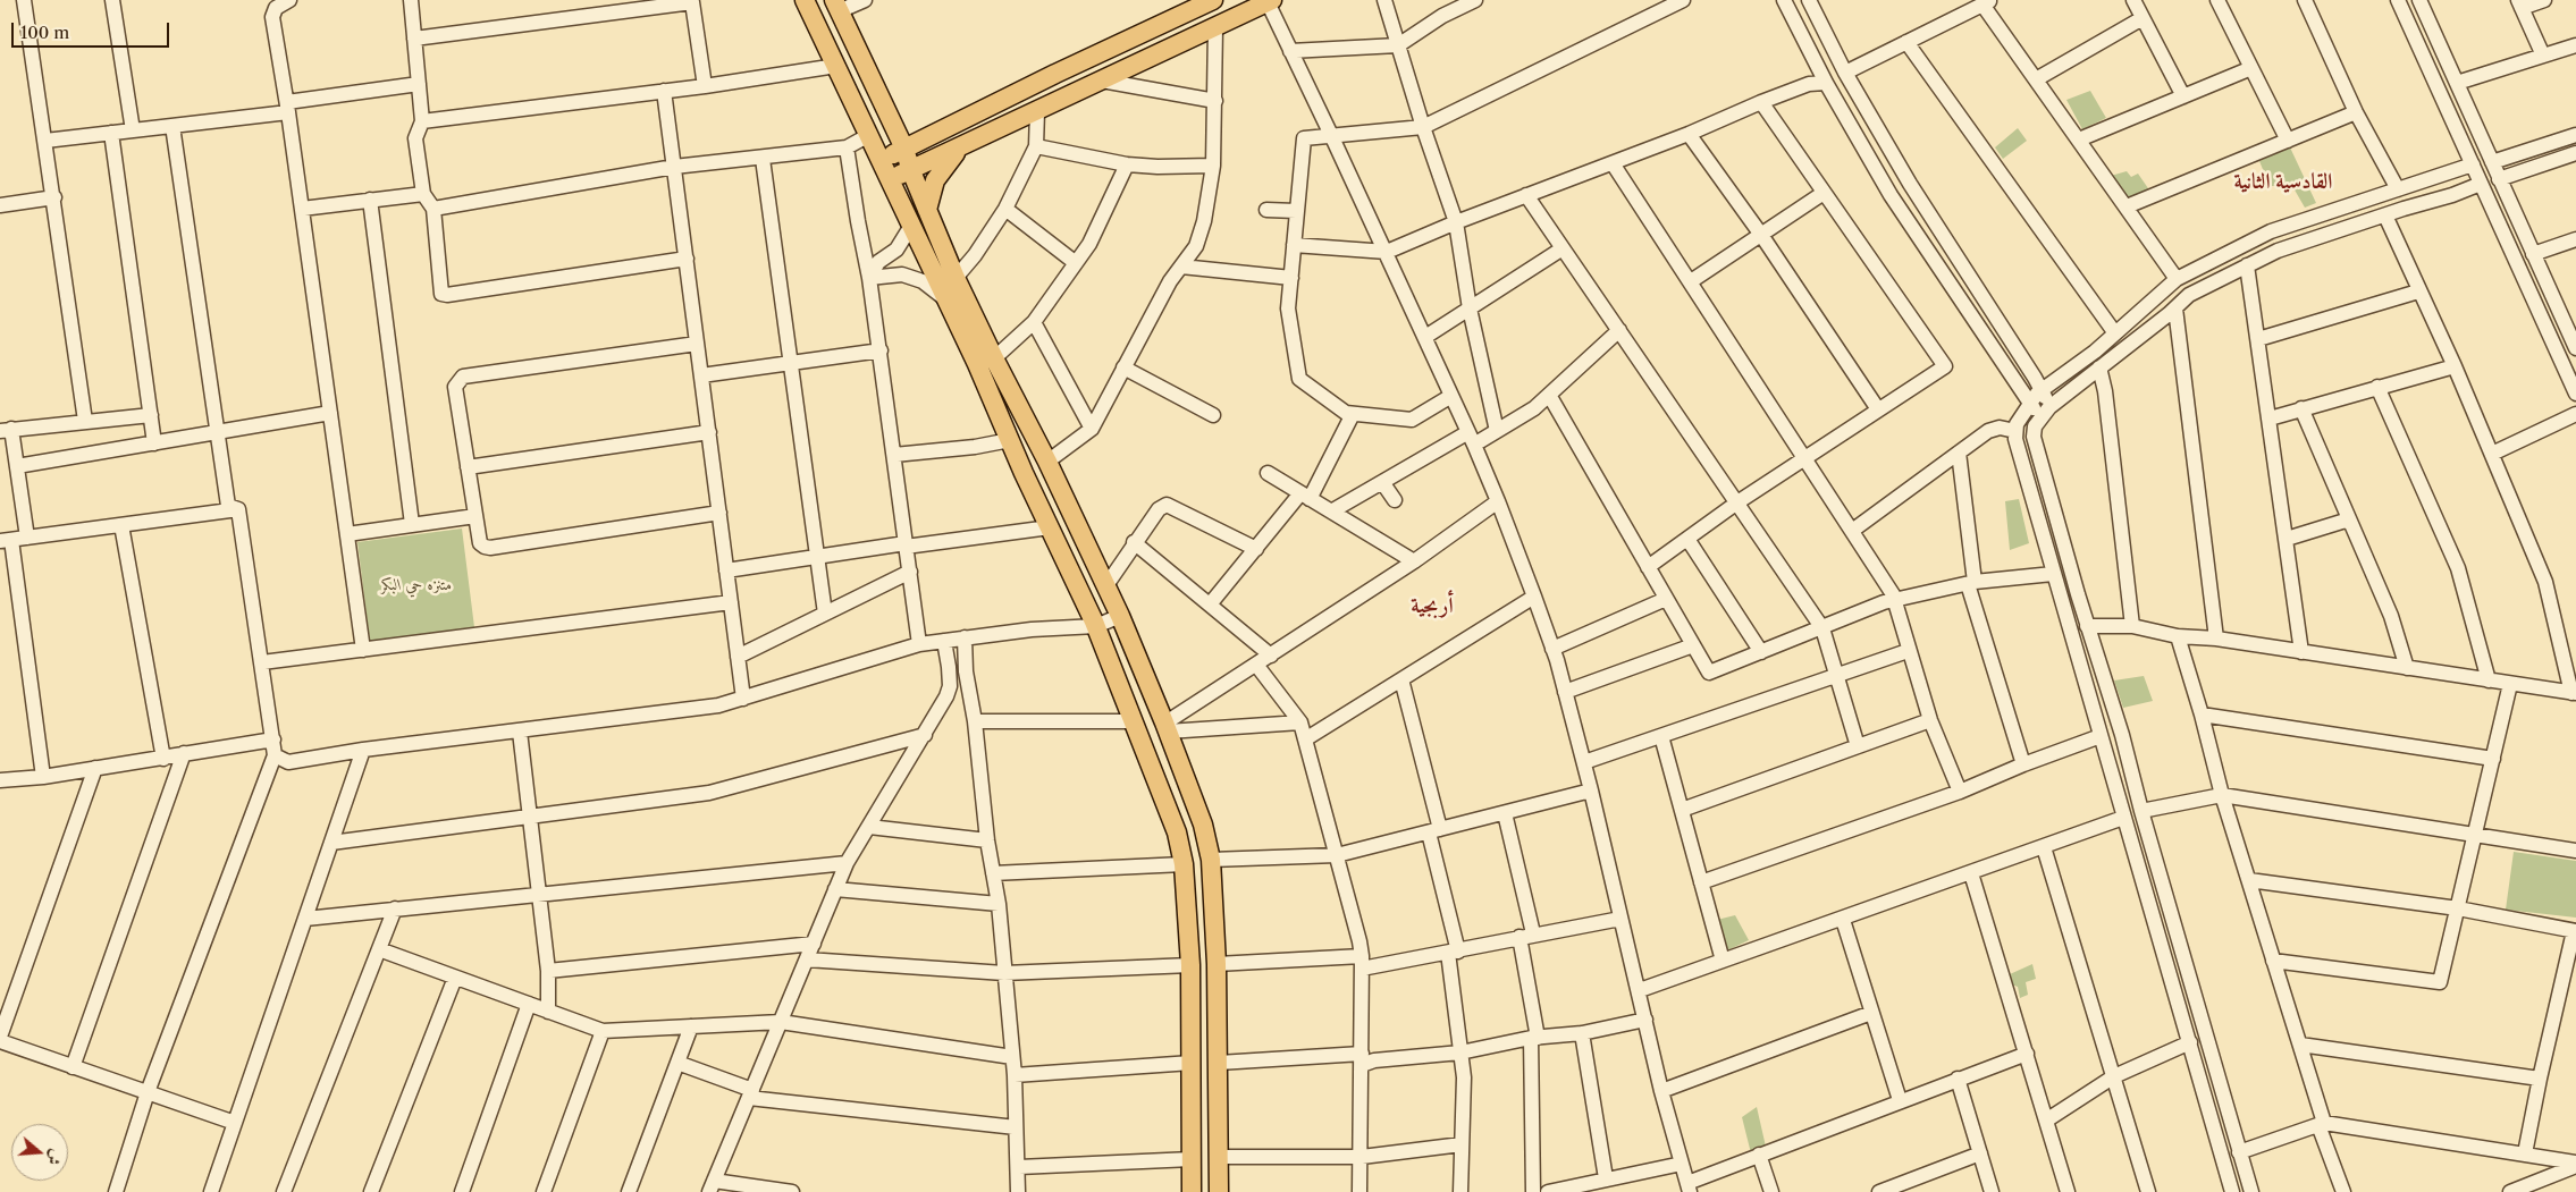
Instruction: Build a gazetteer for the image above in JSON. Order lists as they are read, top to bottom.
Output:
{
  "districts": ["القادسية الثانية", "أربجية"],
  "parks": ["متنزه حي البكر"],
  "scale_bar": "100 m",
  "north": "right"
}
